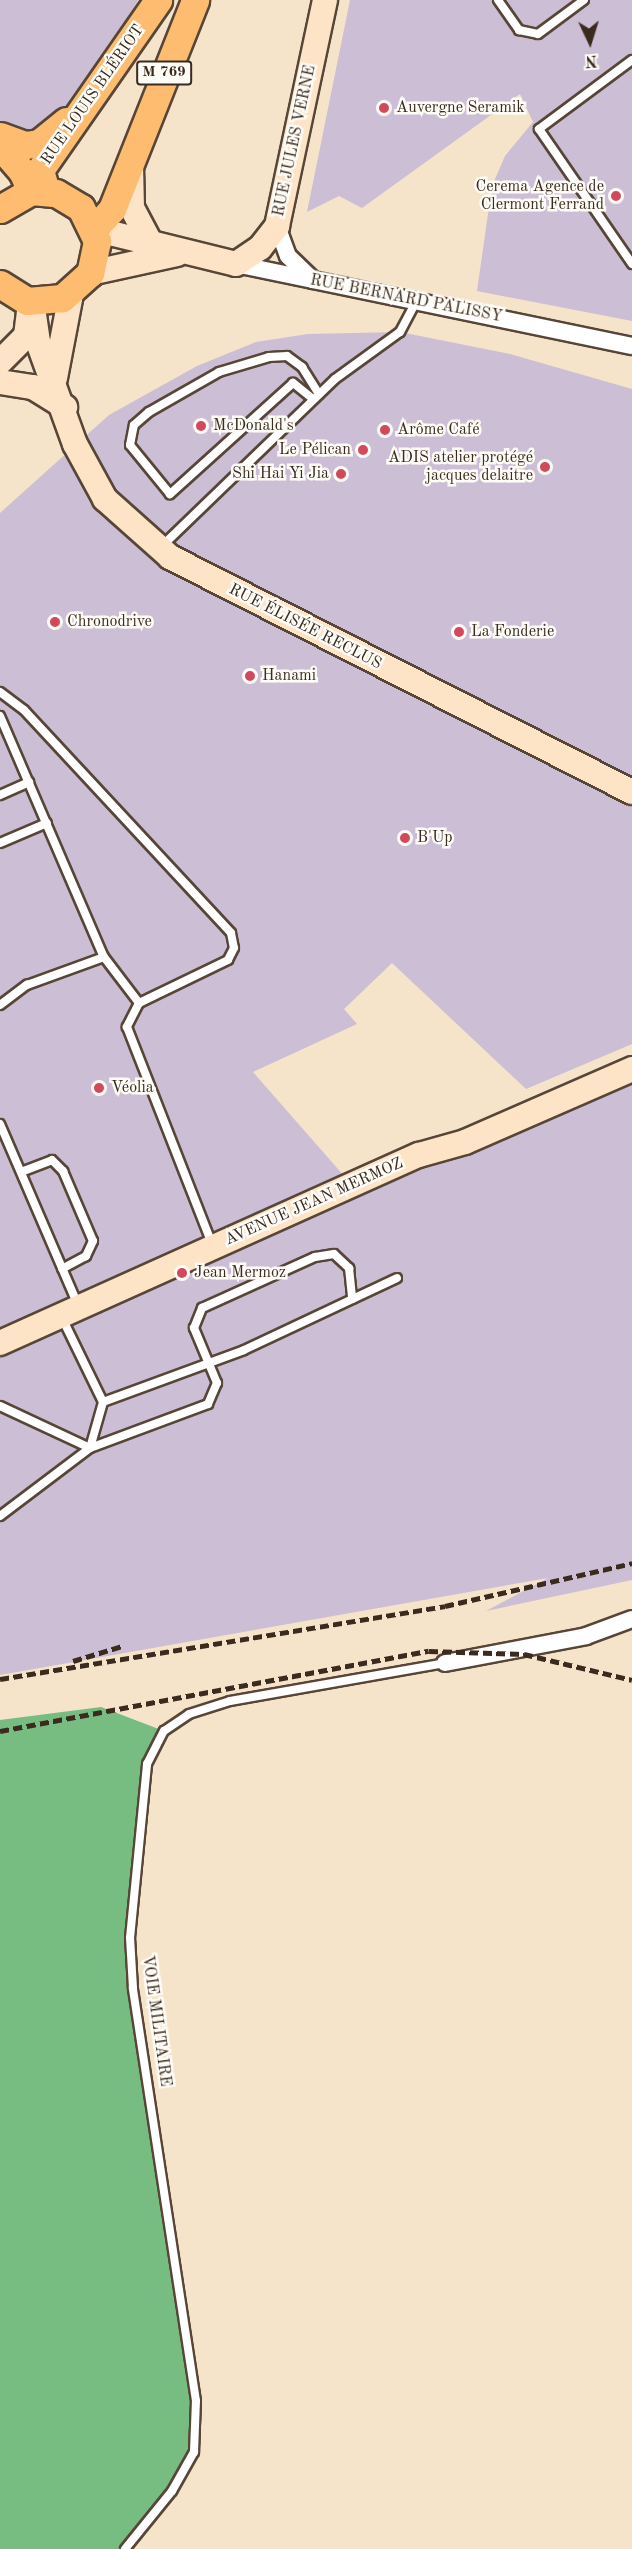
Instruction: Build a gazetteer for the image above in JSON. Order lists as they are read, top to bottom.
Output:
{
  "streets": {
    "main road": [
      "M 769",
      "RUE LOUIS BLÉRIOT",
      "RUE JULES VERNE",
      "RUE BERNARD PALISSY",
      "RUE ÉLISÉE RECLUS",
      "AVENUE JEAN MERMOZ"
    ],
    "lane": ["VOIE MILITAIRE"]
  },
  "crossings": [
    ["M 769", "RUE BERNARD PALISSY"],
    ["RUE JULES VERNE", "RUE BERNARD PALISSY"]
  ],
  "places": [
    "Auvergne Seramik",
    "Cerema Agence de Clermont Ferrand",
    "McDonald's",
    "Arôme Café",
    "Le Pélican",
    "ADIS atelier protégé jacques delaitre",
    "Shi Hai Yi Jia",
    "Chronodrive",
    "La Fonderie",
    "Hanami",
    "B'Up",
    "Véolia",
    "Jean Mermoz"
  ],
  "north": "bottom"
}
